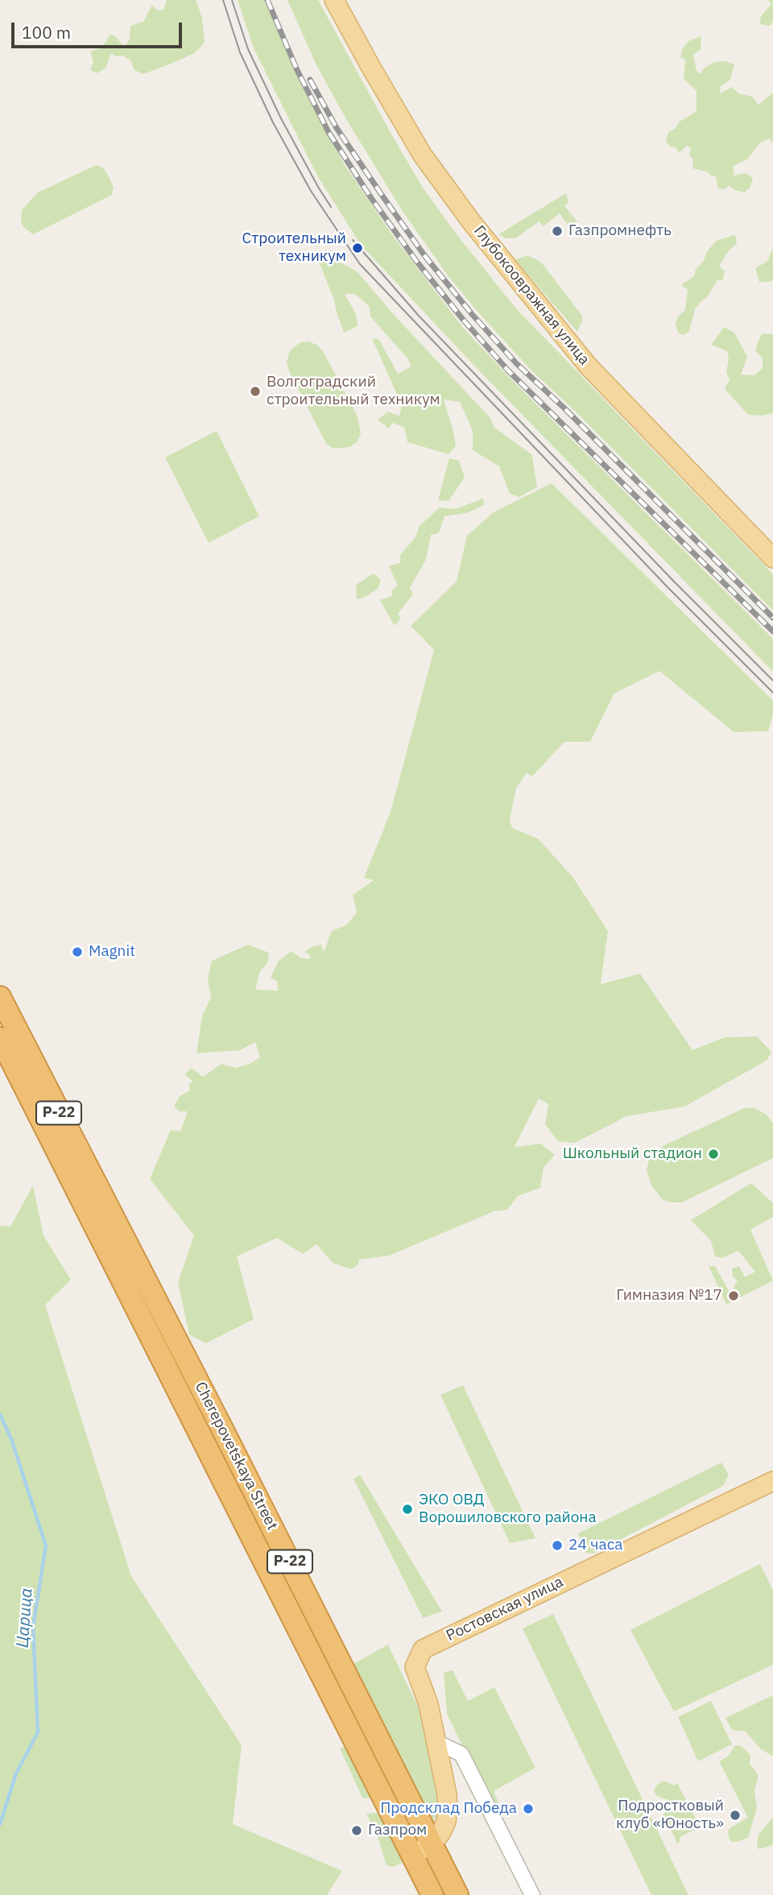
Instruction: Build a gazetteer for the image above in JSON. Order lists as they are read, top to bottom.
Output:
{
  "streets": {
    "highway": ["Р-22", "Cherepovetskaya Street"],
    "main road": ["Глубокоовражная улица", "Ростовская улица"]
  },
  "crossings": [
    ["Р-22", "Cherepovetskaya Street"],
    ["Cherepovetskaya Street", "Ростовская улица"]
  ],
  "water": ["Царица"],
  "places": [
    "Газпромнефть",
    "Строительный техникум",
    "Волгоградский строительный техникум",
    "Magnit",
    "Школьный стадион",
    "Гимназия №17",
    "ЭКО ОВД Ворошиловского района",
    "24 часа",
    "Продсклад Победа",
    "Подростковый клуб «Юность»",
    "Газпром"
  ],
  "scale_bar": "100 m"
}
